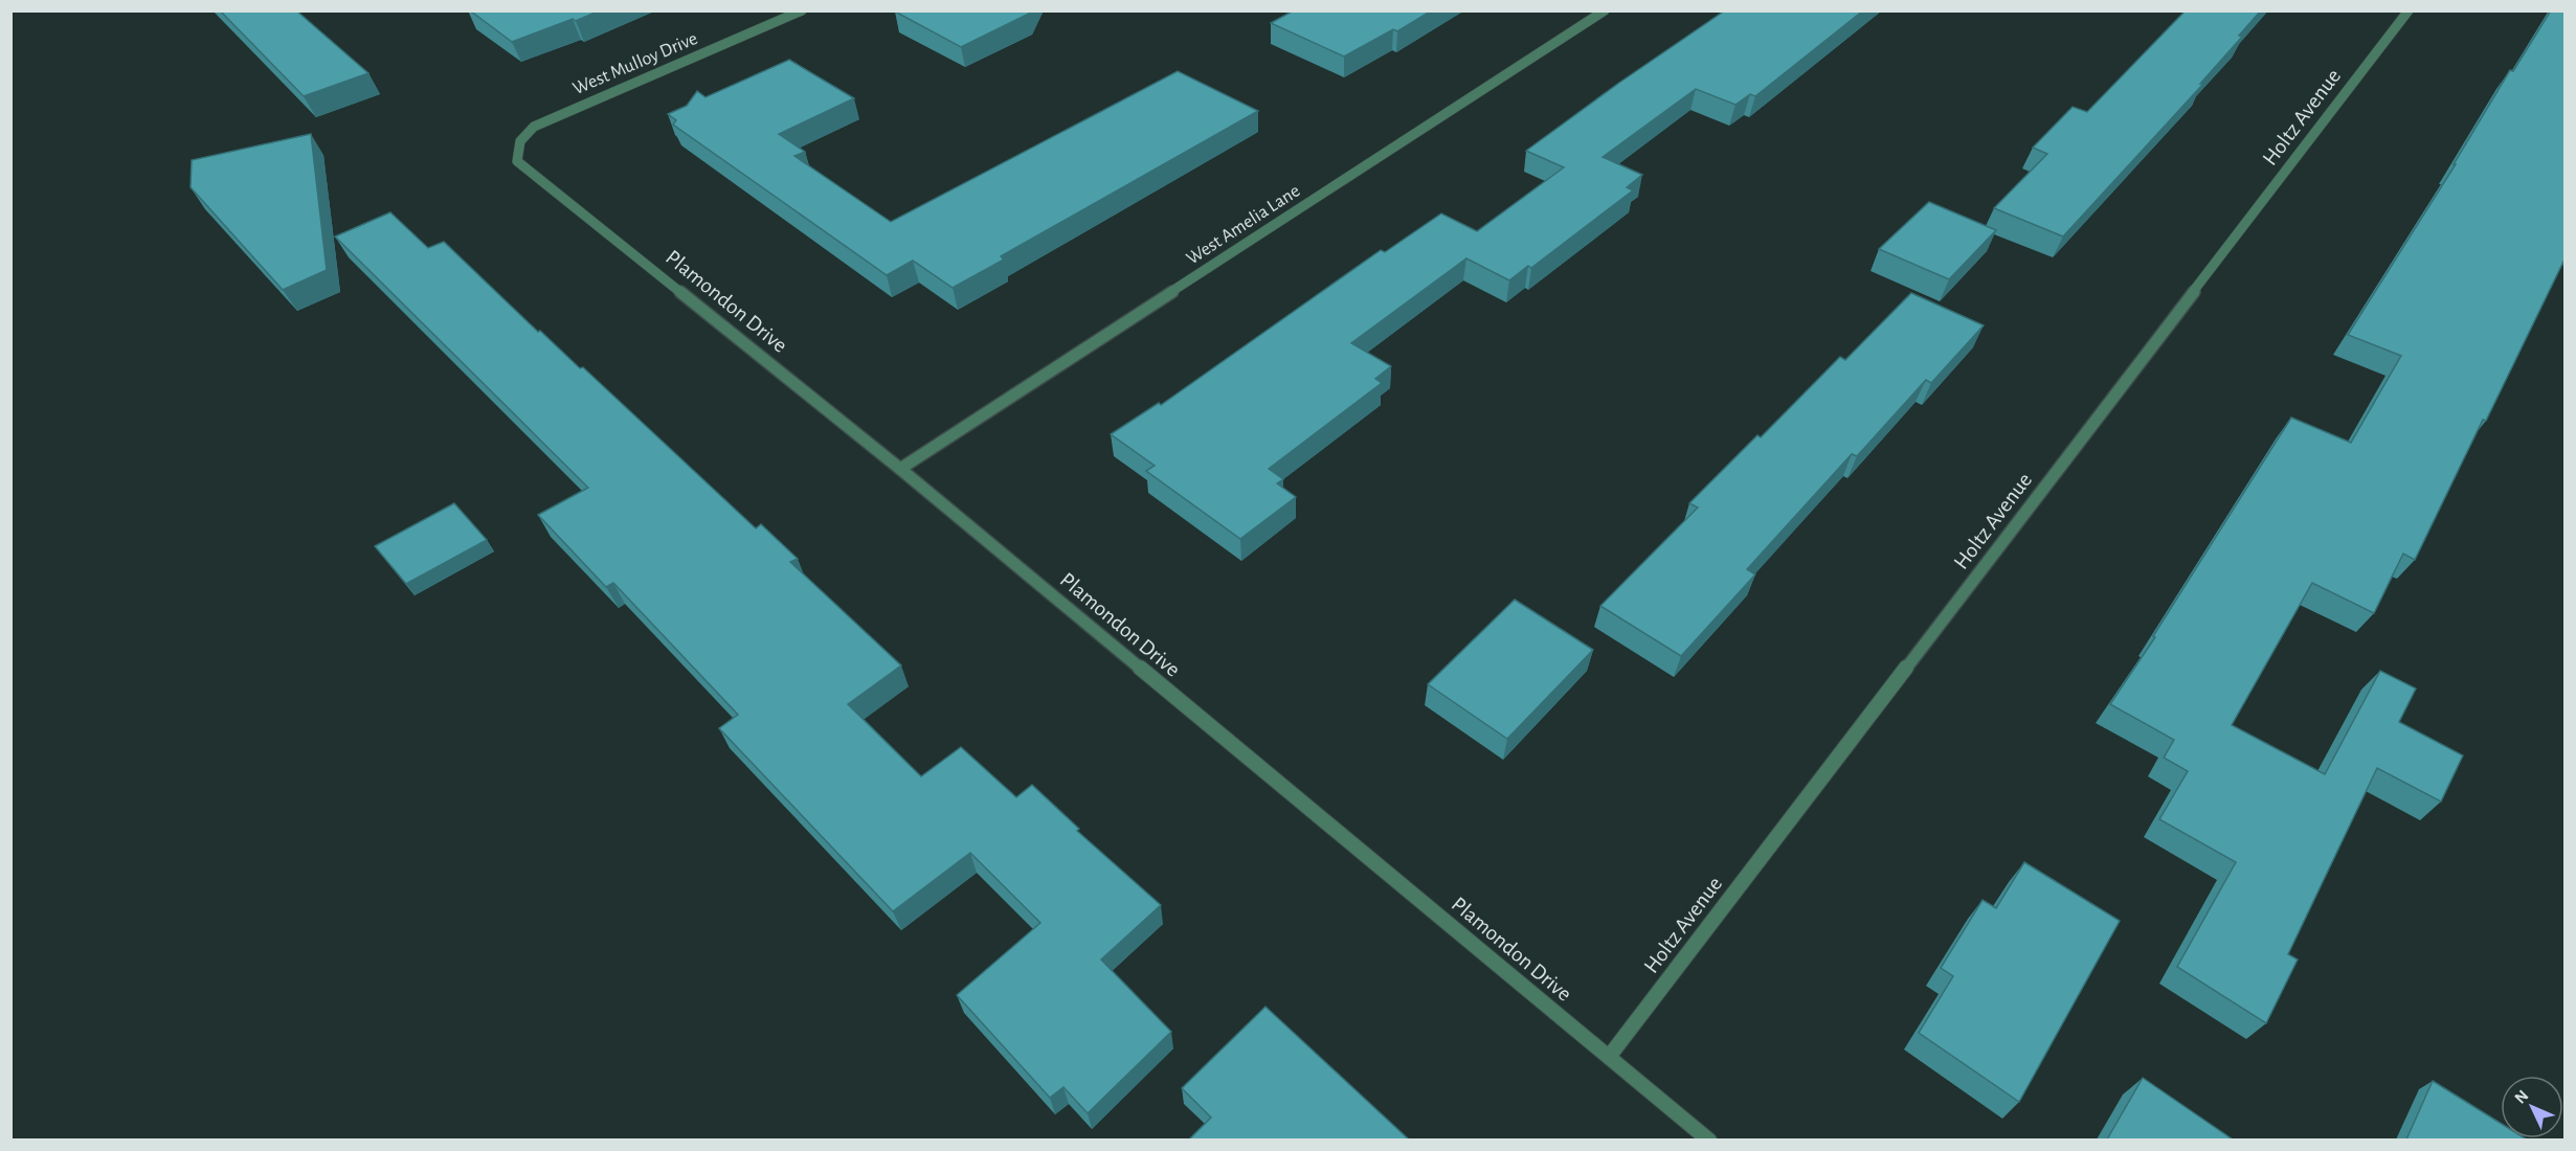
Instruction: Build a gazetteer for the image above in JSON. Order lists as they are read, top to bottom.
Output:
{
  "streets": {
    "street": [
      "West Mulloy Drive",
      "Holtz Avenue",
      "West Amelia Lane",
      "Plamondon Drive"
    ]
  },
  "crossings": [
    ["West Mulloy Drive", "Plamondon Drive"],
    ["Holtz Avenue", "Plamondon Drive"],
    ["West Amelia Lane", "Plamondon Drive"]
  ],
  "north": "top left"
}
